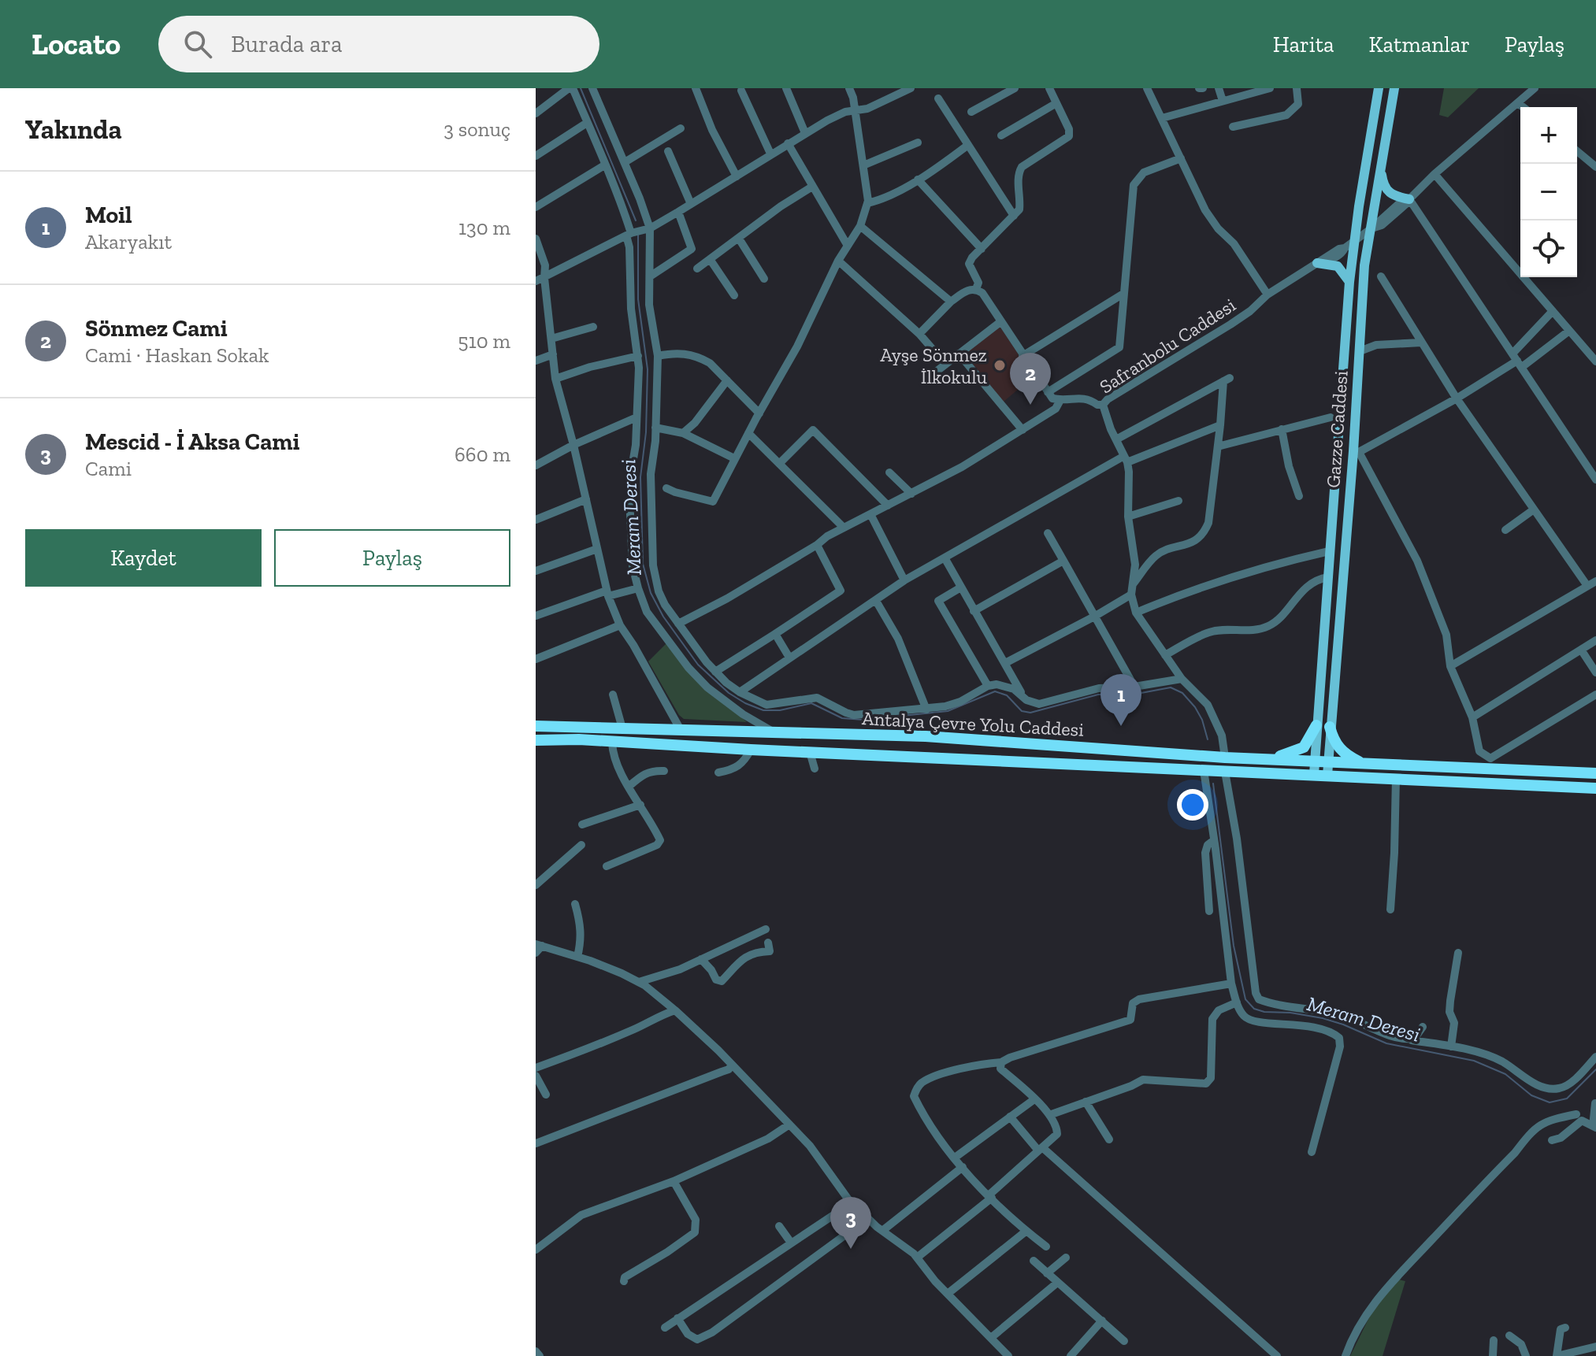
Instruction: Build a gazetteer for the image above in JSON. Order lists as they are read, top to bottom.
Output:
{
  "streets": {
    "highway": ["Antalya Çevre Yolu Caddesi"],
    "main road": ["Gazze Caddesi"],
    "street": ["Safranbolu Caddesi"]
  },
  "crossings": [
    ["Safranbolu Caddesi", "Gazze Caddesi"],
    ["Safranbolu Caddesi", "Antalya Çevre Yolu Caddesi"],
    ["Gazze Caddesi", "Antalya Çevre Yolu Caddesi"]
  ],
  "water": ["Meram Deresi"],
  "places": ["Ayşe Sönmez İlkokulu"],
  "page": {
    "header": "Locato",
    "search": "Burada ara",
    "nav": ["Harita", "Katmanlar", "Paylaş"],
    "heading": ["Yakında", "3 sonuç"],
    "map_buttons": ["+", "−"],
    "list": [
      {
        "mark": "1",
        "name": "Moil",
        "note": "Akaryakıt",
        "value": "130 m"
      },
      {
        "mark": "2",
        "name": "Sönmez Cami",
        "note": "Cami · Haskan Sokak",
        "value": "510 m"
      },
      {
        "mark": "3",
        "name": "Mescid - İ Aksa Cami",
        "note": "Cami",
        "value": "660 m"
      }
    ],
    "pins": ["2", "1", "3"],
    "buttons": ["Kaydet", "Paylaş"]
  }
}
